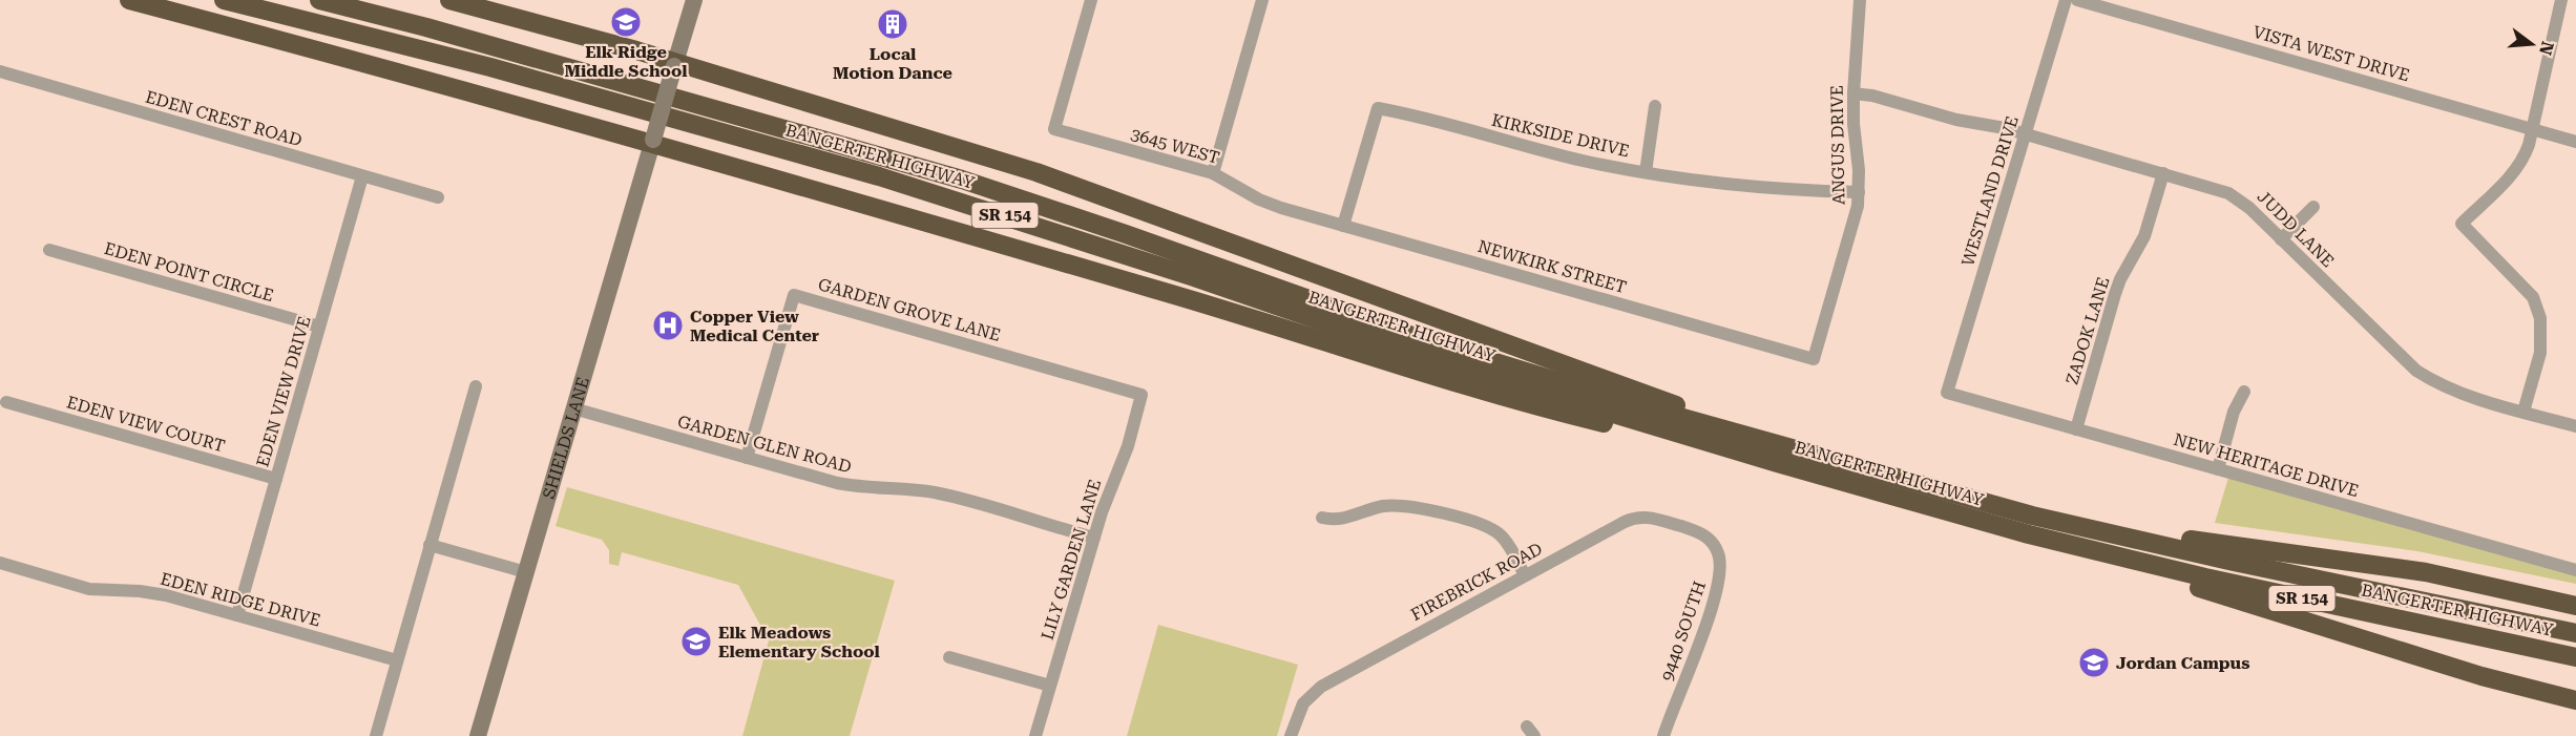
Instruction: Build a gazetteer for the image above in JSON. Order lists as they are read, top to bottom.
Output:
{
  "streets": {
    "highway": ["BANGERTER HIGHWAY", "SR 154"],
    "main road": ["SHIELDS LANE"],
    "street": [
      "VISTA WEST DRIVE",
      "EDEN CREST ROAD",
      "KIRKSIDE DRIVE",
      "ANGUS DRIVE",
      "3645 WEST",
      "WESTLAND DRIVE",
      "JUDD LANE",
      "NEWKIRK STREET",
      "EDEN POINT CIRCLE",
      "GARDEN GROVE LANE",
      "ZADOK LANE",
      "EDEN VIEW DRIVE",
      "EDEN VIEW COURT",
      "GARDEN GLEN ROAD",
      "NEW HERITAGE DRIVE",
      "LILY GARDEN LANE",
      "FIREBRICK ROAD",
      "EDEN RIDGE DRIVE",
      "9440 SOUTH"
    ]
  },
  "crossings": [
    ["EDEN CREST ROAD", "EDEN VIEW DRIVE"],
    ["KIRKSIDE DRIVE", "ANGUS DRIVE"],
    ["KIRKSIDE DRIVE", "NEWKIRK STREET"],
    ["ANGUS DRIVE", "JUDD LANE"],
    ["ANGUS DRIVE", "NEWKIRK STREET"],
    ["3645 WEST", "NEWKIRK STREET"],
    ["WESTLAND DRIVE", "JUDD LANE"],
    ["WESTLAND DRIVE", "NEW HERITAGE DRIVE"],
    ["JUDD LANE", "ZADOK LANE"],
    ["EDEN POINT CIRCLE", "EDEN VIEW DRIVE"],
    ["GARDEN GROVE LANE", "GARDEN GLEN ROAD"],
    ["GARDEN GROVE LANE", "LILY GARDEN LANE"],
    ["ZADOK LANE", "NEW HERITAGE DRIVE"],
    ["EDEN VIEW DRIVE", "EDEN VIEW COURT"],
    ["EDEN VIEW DRIVE", "EDEN RIDGE DRIVE"],
    ["SHIELDS LANE", "GARDEN GLEN ROAD"],
    ["GARDEN GLEN ROAD", "LILY GARDEN LANE"],
    ["FIREBRICK ROAD", "9440 SOUTH"]
  ],
  "places": {
    "school or university": ["Elk Ridge Middle School", "Elk Meadows Elementary School", "Jordan Campus"],
    "building": ["Local Motion Dance"],
    "hospital": ["Copper View Medical Center"]
  },
  "north": "right"
}
